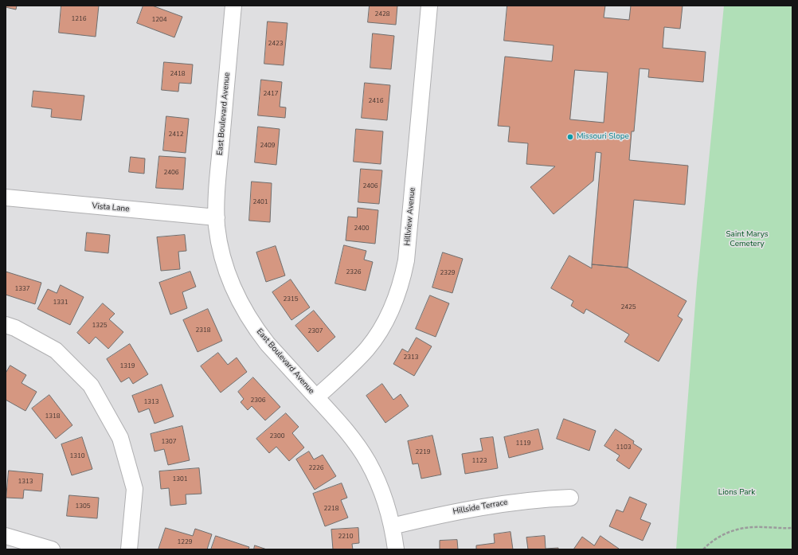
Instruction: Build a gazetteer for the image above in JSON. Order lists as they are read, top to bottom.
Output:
{
  "streets": {
    "street": [
      "East Boulevard Avenue",
      "Vista Lane",
      "Hillview Avenue",
      "Hillside Terrace"
    ]
  },
  "crossings": [
    ["East Boulevard Avenue", "Vista Lane"],
    ["East Boulevard Avenue", "Hillview Avenue"],
    ["East Boulevard Avenue", "Hillside Terrace"]
  ],
  "parks": ["Saint Marys Cemetery", "Lions Park"],
  "places": ["Missouri Slope"],
  "house_numbers": [
    "2428",
    "1216",
    "1204",
    "2423",
    "2418",
    "2417",
    "2416",
    "2412",
    "2409",
    "2406",
    "2406",
    "2401",
    "2400",
    "2326",
    "2329",
    "1337",
    "2315",
    "1331",
    "2425",
    "1325",
    "2318",
    "2307",
    "2313",
    "1319",
    "2306",
    "1313",
    "1318",
    "2300",
    "1307",
    "1119",
    "1103",
    "2219",
    "1310",
    "1123",
    "2226",
    "1301",
    "1313",
    "1305",
    "2218",
    "2210",
    "1229"
  ]
}
